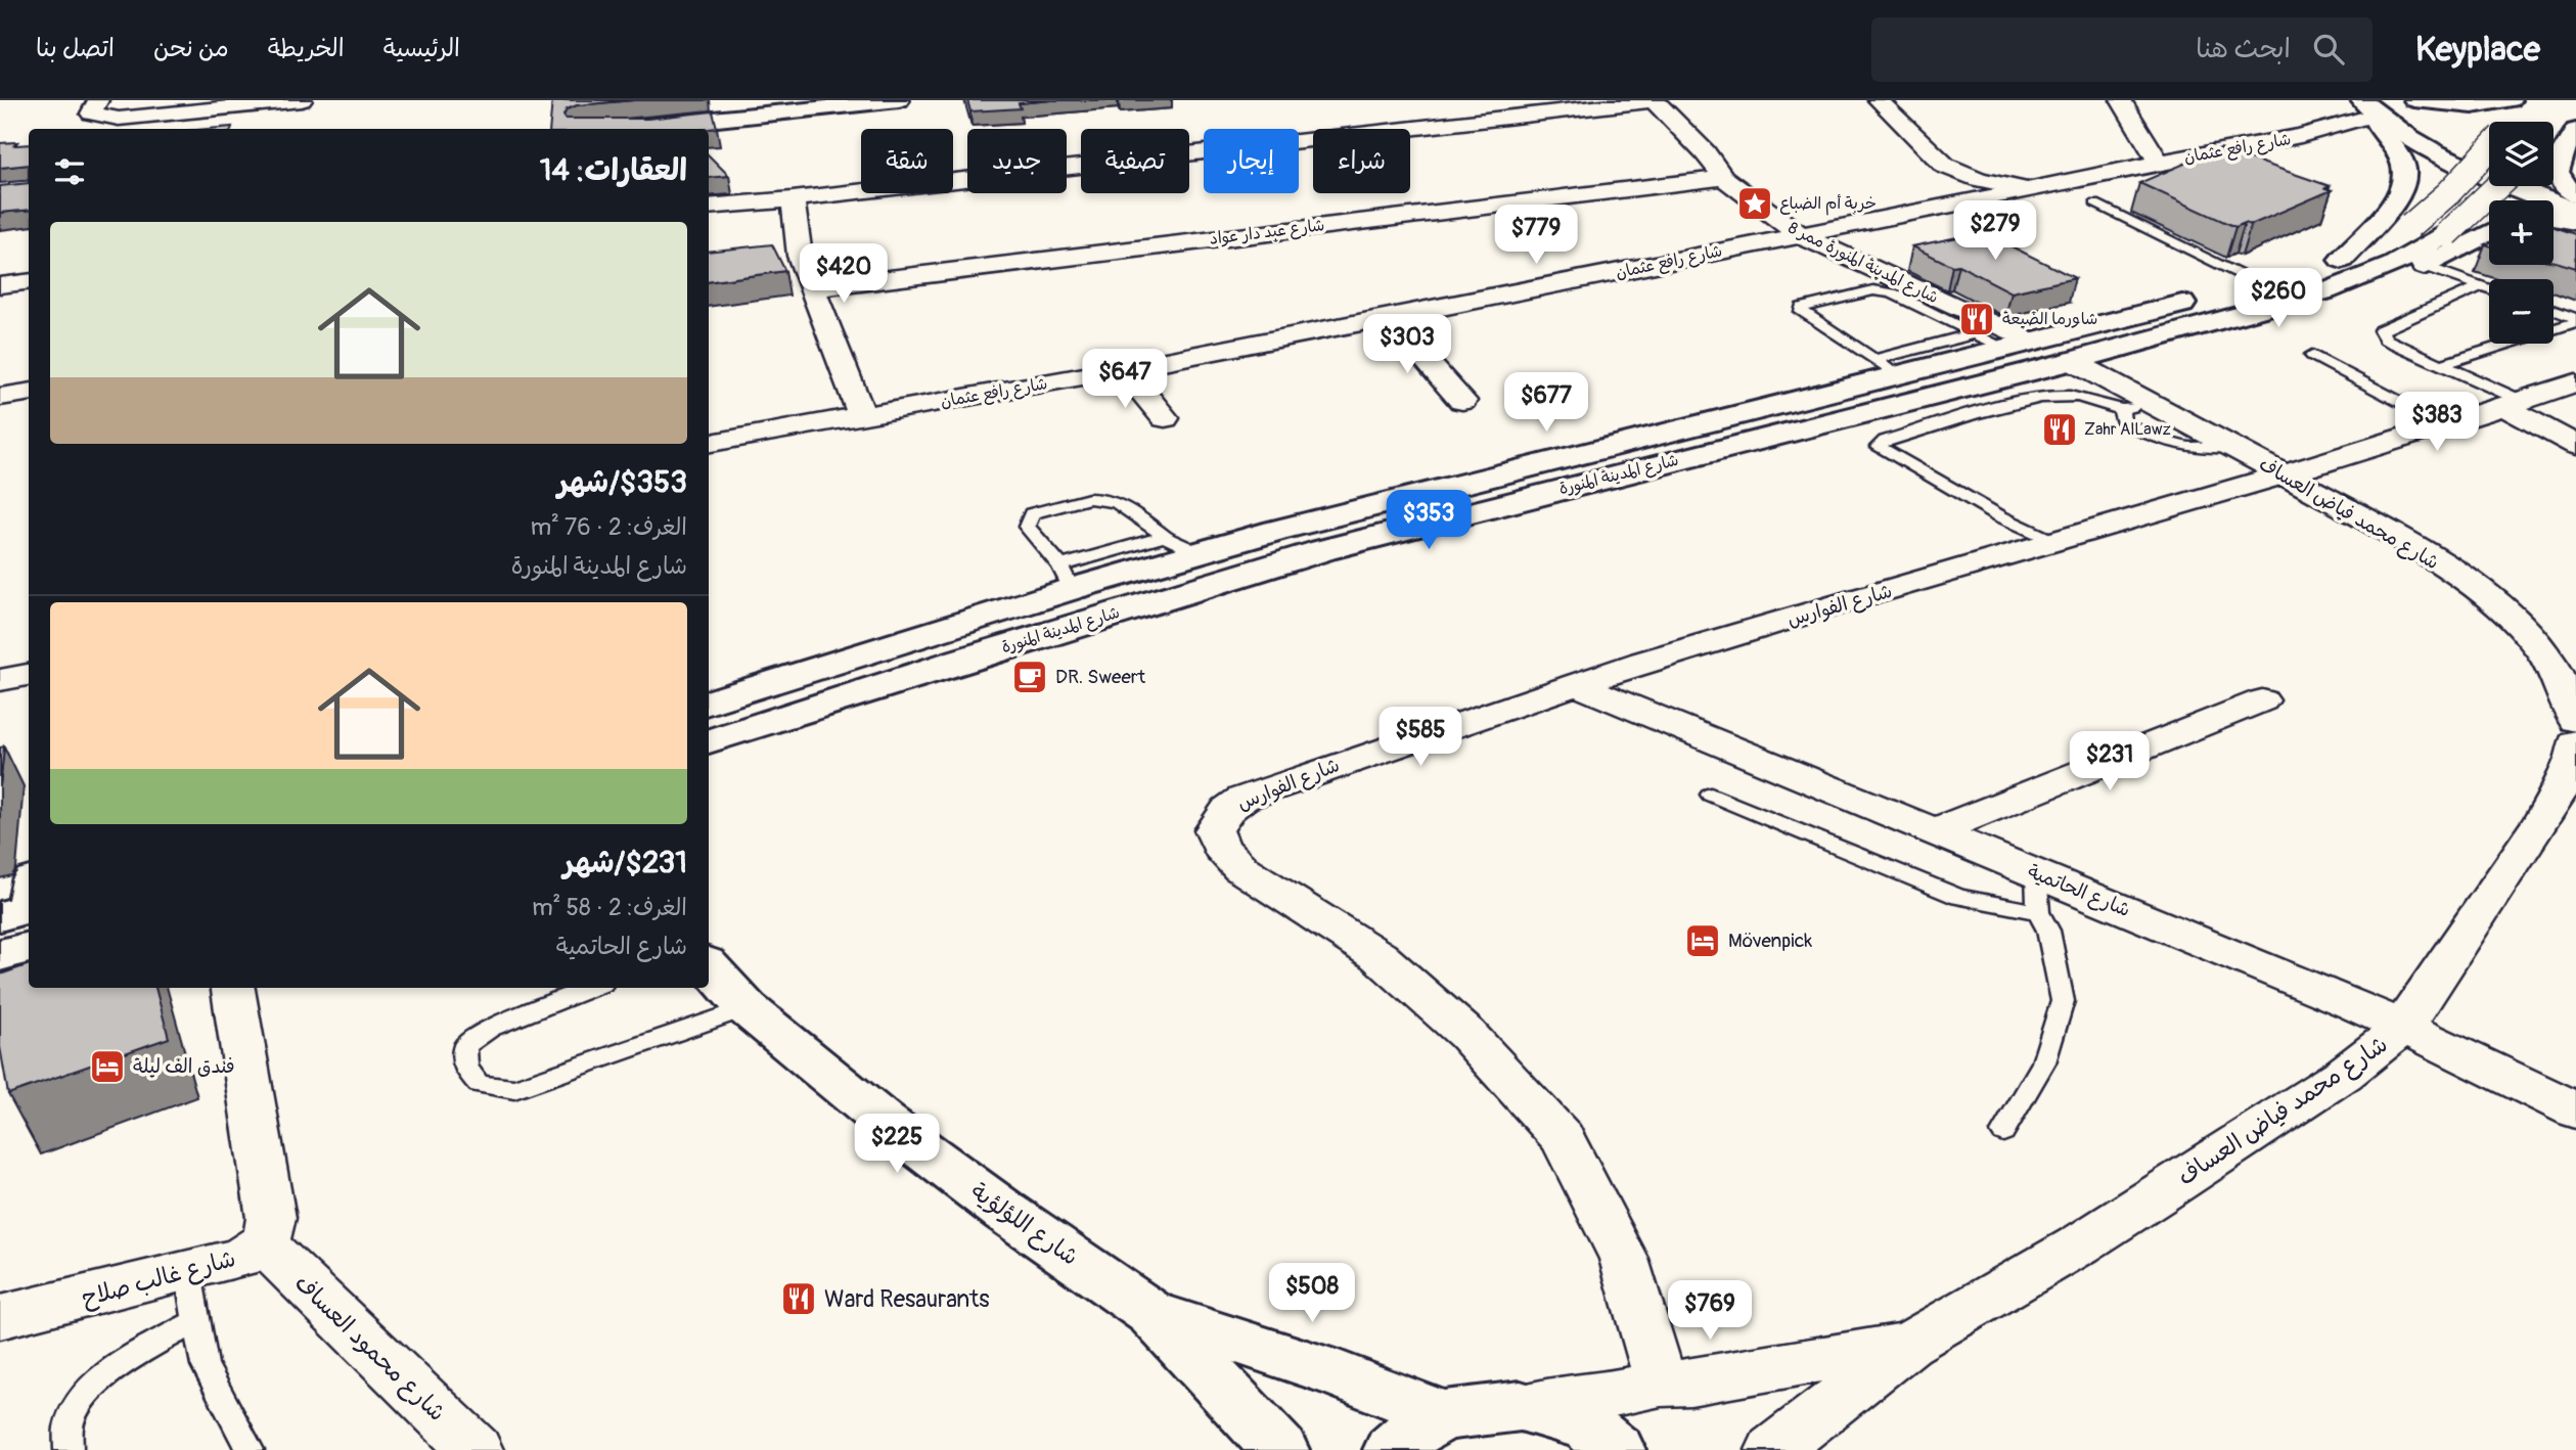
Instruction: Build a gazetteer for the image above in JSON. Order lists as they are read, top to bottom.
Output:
{
  "streets": {
    "main road": ["شارع المدينة المنورة", "شارع اللؤلؤية"],
    "street": [
      "شارع رافع عثمان",
      "شارع عبد دار عواد",
      "شارع المدينة المنورة ممر 8",
      "شارع محمد فياض العساف",
      "شارع الفوارس",
      "شارع الحاتمية",
      "شارع غالب صلاح",
      "شارع محمود العساف"
    ]
  },
  "crossings": [
    ["شارع رافع عثمان", "شارع المدينة المنورة ممر 8"],
    ["شارع عبد دار عواد", "شارع المدينة المنورة ممر 8"],
    ["شارع المدينة المنورة ممر 8", "شارع المدينة المنورة"],
    ["شارع المدينة المنورة", "شارع محمد فياض العساف"],
    ["شارع محمد فياض العساف", "شارع الفوارس"],
    ["شارع محمد فياض العساف", "شارع الحاتمية"],
    ["شارع الفوارس", "شارع الحاتمية"],
    ["شارع غالب صلاح", "شارع محمود العساف"]
  ],
  "places": {
    "place": ["خربة أم الضباع"],
    "restaurant": ["شاورما الضيعة", "Zahr AlLawz", "Ward Resaurants"],
    "cafe": ["DR. Sweert"],
    "hotel": ["Mövenpick", "فندق الف ليلة"]
  },
  "page": {
    "header": "Keyplace",
    "search": "ابحث هنا",
    "nav": [
      "الرئيسية",
      "الخريطة",
      "من نحن",
      "اتصل بنا"
    ],
    "map_buttons": ["+", "−"],
    "chip": [
      "شراء",
      "إيجار",
      "تصفية",
      "جديد",
      "شقة"
    ],
    "heading": "العقارات: 14",
    "price": [
      "$279",
      "$779",
      "$420",
      "$260",
      "$303",
      "$647",
      "$677",
      "$383",
      "$353",
      "$585",
      "$231",
      "$225",
      "$508",
      "$769"
    ],
    "list": [
      {
        "name": "$353/شهر",
        "note": "الغرف: 2 · 76 m² · شارع المدينة المنورة"
      },
      {
        "name": "$231/شهر",
        "note": "الغرف: 2 · 58 m² · شارع الحاتمية"
      }
    ]
  }
}
